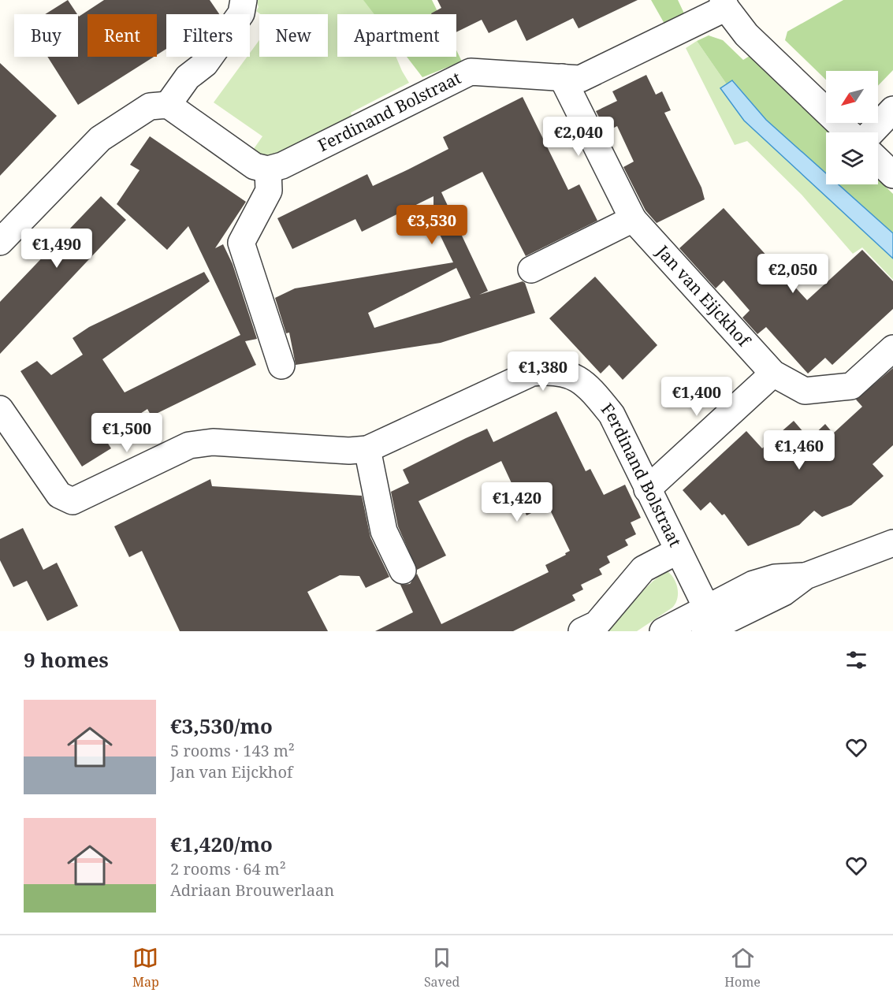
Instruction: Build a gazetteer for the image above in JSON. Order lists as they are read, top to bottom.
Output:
{
  "streets": {
    "street": ["Ferdinand Bolstraat", "Jan van Eijckhof"]
  },
  "crossings": [
    ["Ferdinand Bolstraat", "Jan van Eijckhof"]
  ],
  "north": "bottom left",
  "page": {
    "chip": [
      "Buy",
      "Rent",
      "Filters",
      "New",
      "Apartment"
    ],
    "price": [
      "€2,040",
      "€3,530",
      "€1,490",
      "€2,050",
      "€1,380",
      "€1,400",
      "€1,500",
      "€1,460",
      "€1,420"
    ],
    "heading": "9 homes",
    "list": [
      {
        "name": "€3,530/mo",
        "note": "5 rooms · 143 m² · Jan van Eijckhof"
      },
      {
        "name": "€1,420/mo",
        "note": "2 rooms · 64 m² · Adriaan Brouwerlaan"
      }
    ],
    "tabs": ["Map", "Saved", "Home"]
  }
}
